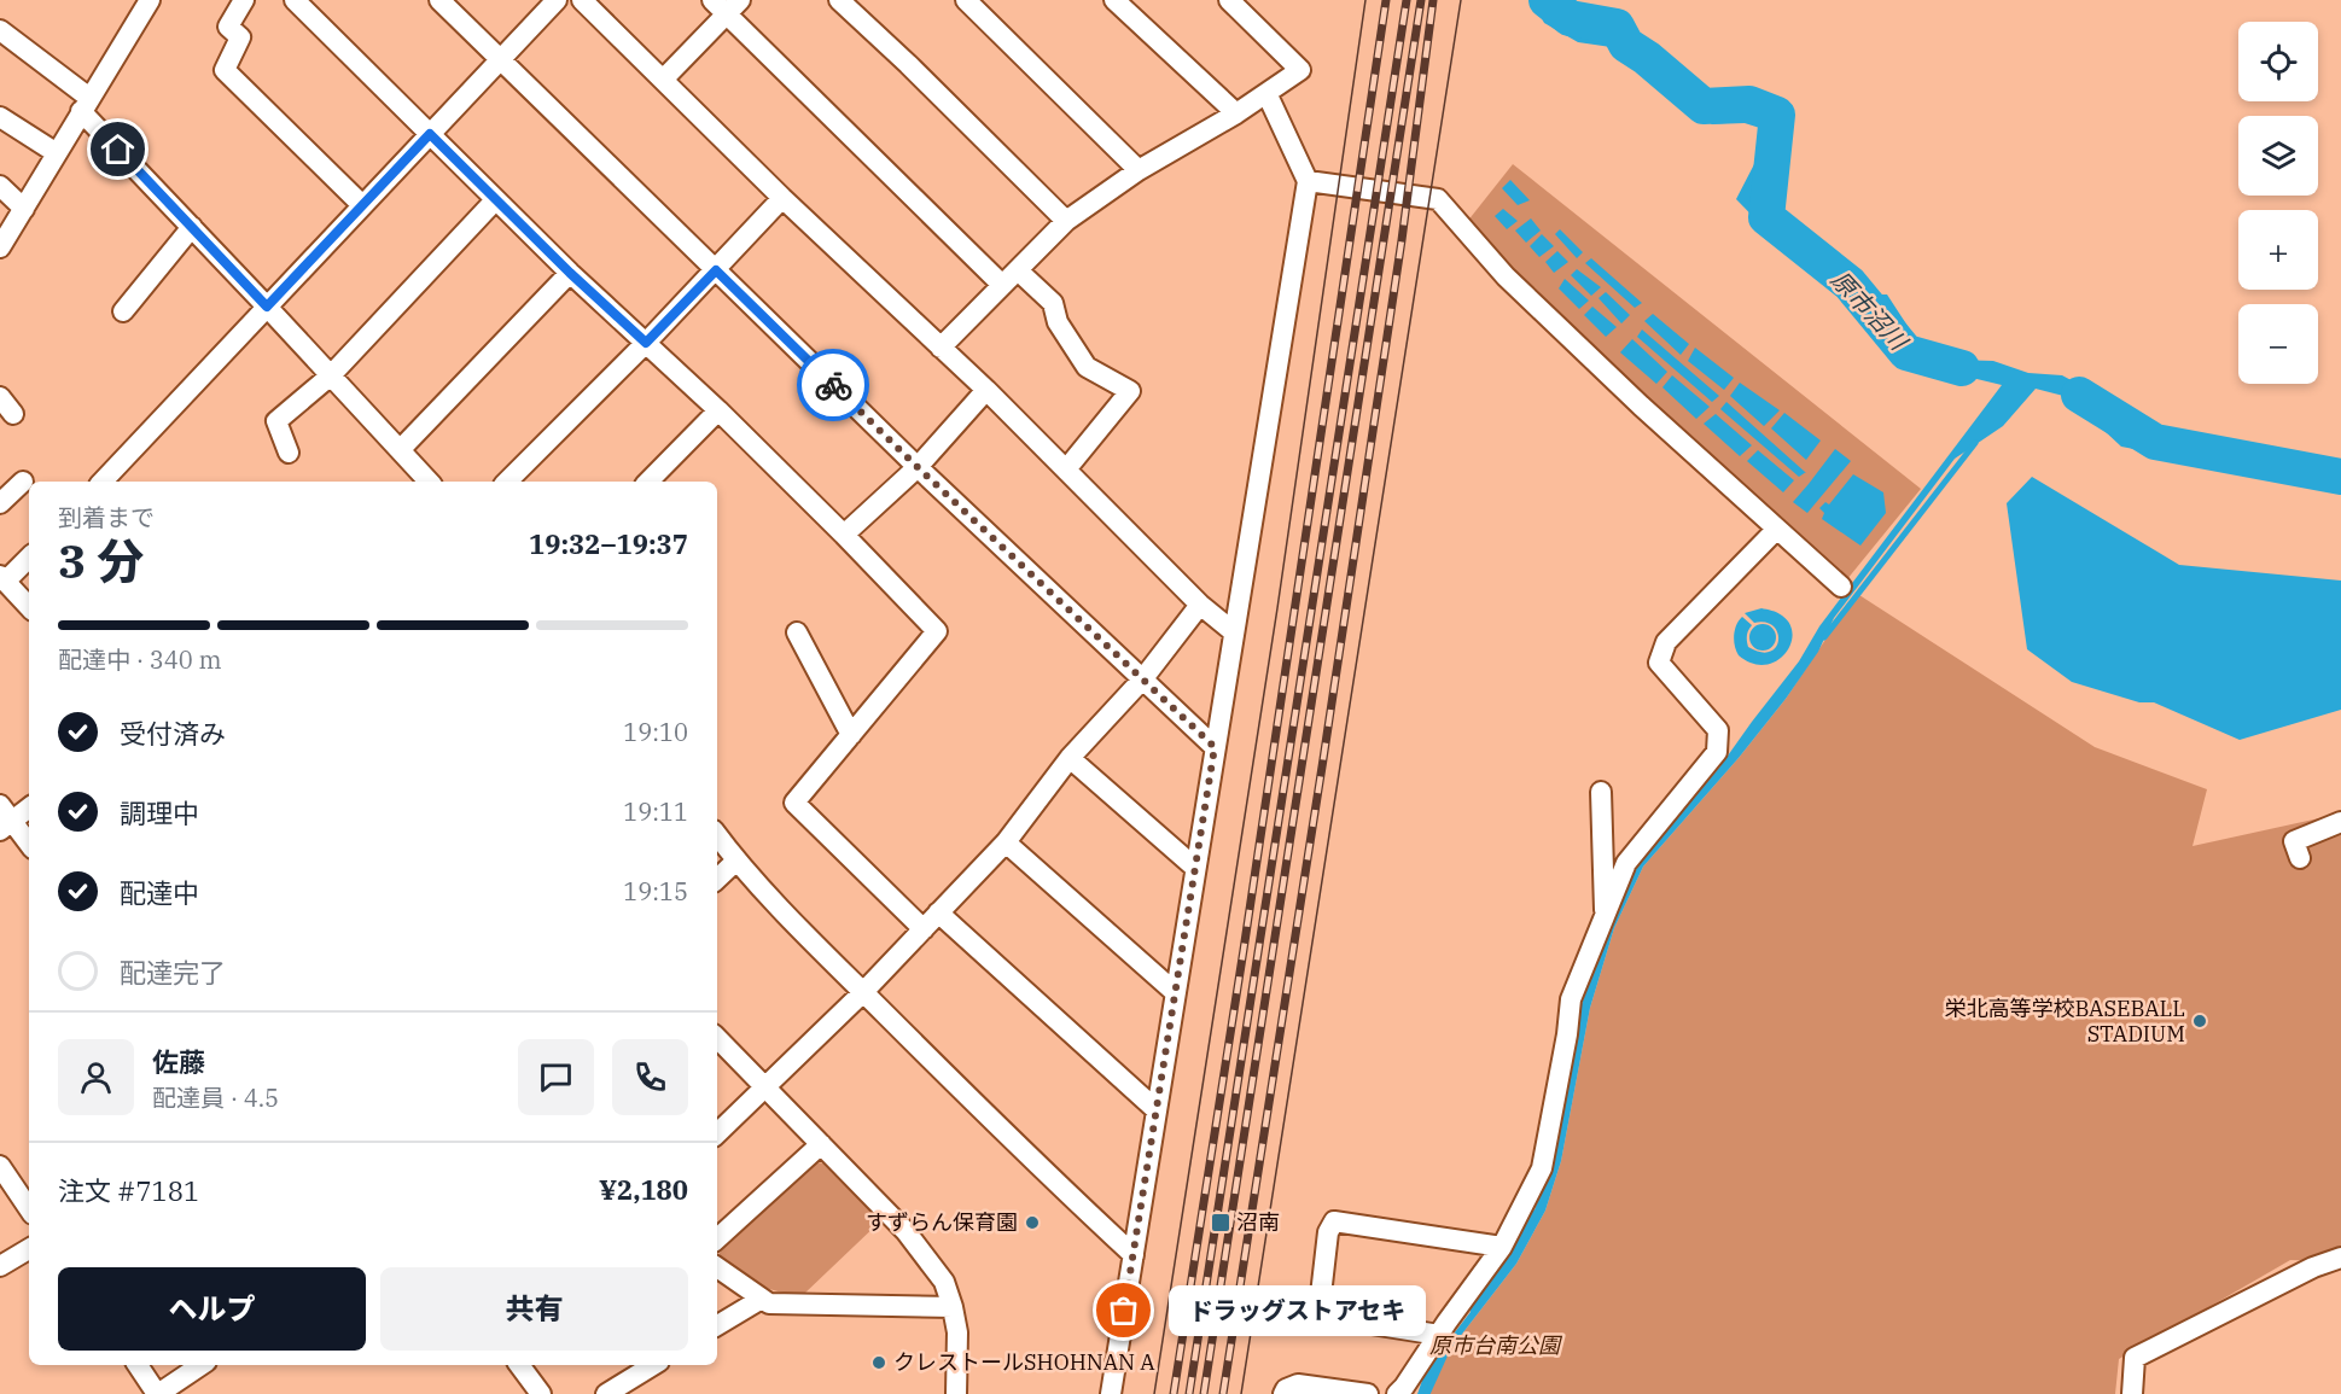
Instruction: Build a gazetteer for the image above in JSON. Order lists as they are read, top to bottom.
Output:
{
  "water": ["原市沼川"],
  "parks": ["原市台南公園"],
  "places": {
    "other": [
      "栄北高等学校BASEBALL STADIUM",
      "すずらん保育園",
      "ドラッグストアセキ",
      "クレストールSHOHNAN A"
    ],
    "transit": ["沼南"]
  },
  "page": {
    "map_buttons": ["+", "−"],
    "heading": ["3 分", "到着まで", "19:32–19:37"],
    "panel": [
      "佐藤",
      "配達員 · 4.5",
      "注文 #7181",
      "¥2,180"
    ],
    "bar": "配達中 · 340 m",
    "list": [
      ["受付済み", "19:10"],
      ["調理中", "19:11"],
      ["配達中", "19:15"],
      "配達完了"
    ],
    "buttons": ["ヘルプ", "共有"],
    "bubble": "ドラッグストアセキ"
  }
}
